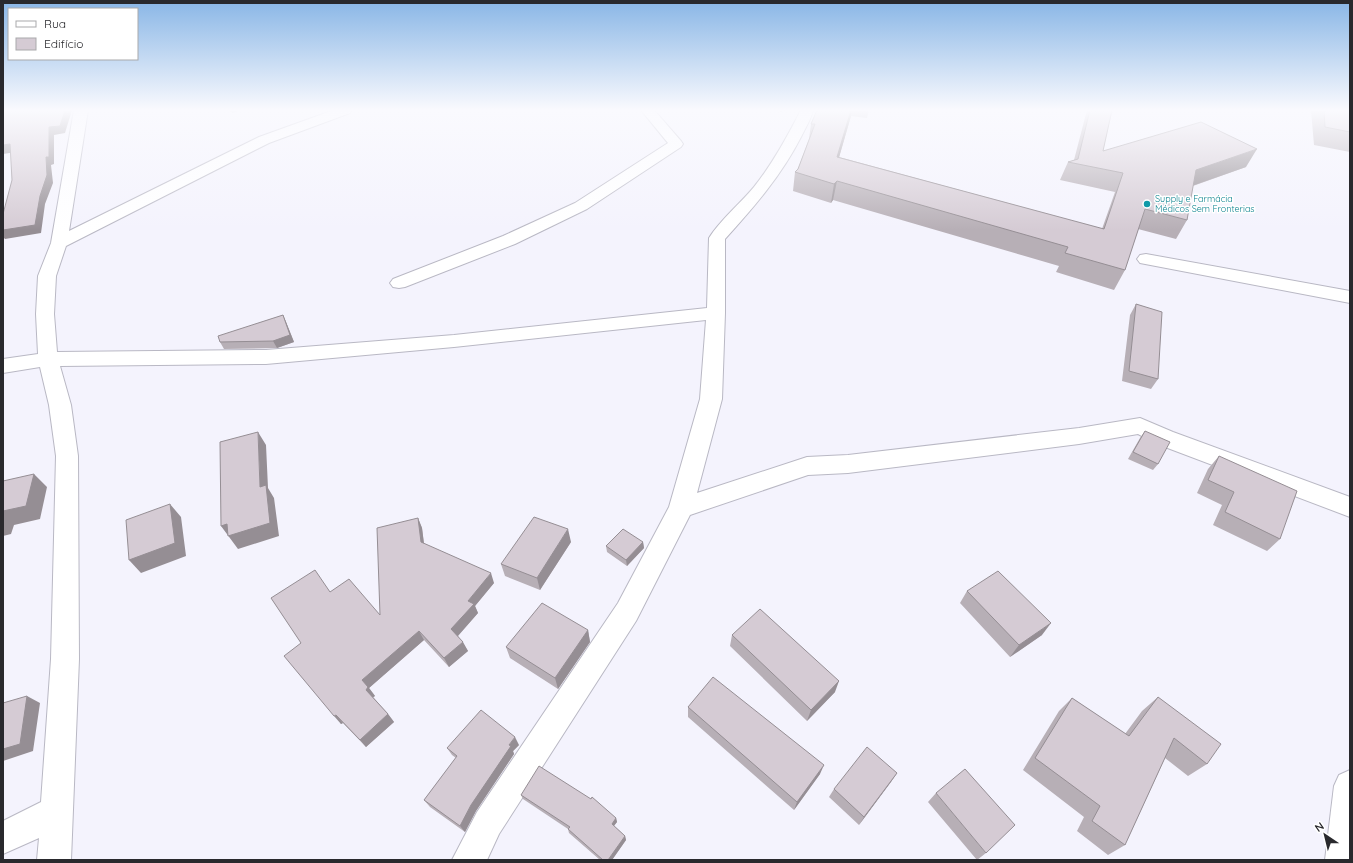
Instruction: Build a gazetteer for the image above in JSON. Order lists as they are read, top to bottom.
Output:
{
  "places": ["Supply e Farmácia Médicos Sem Fronterias"],
  "legend": ["Rua", "Edifício"],
  "north": "top left"
}
